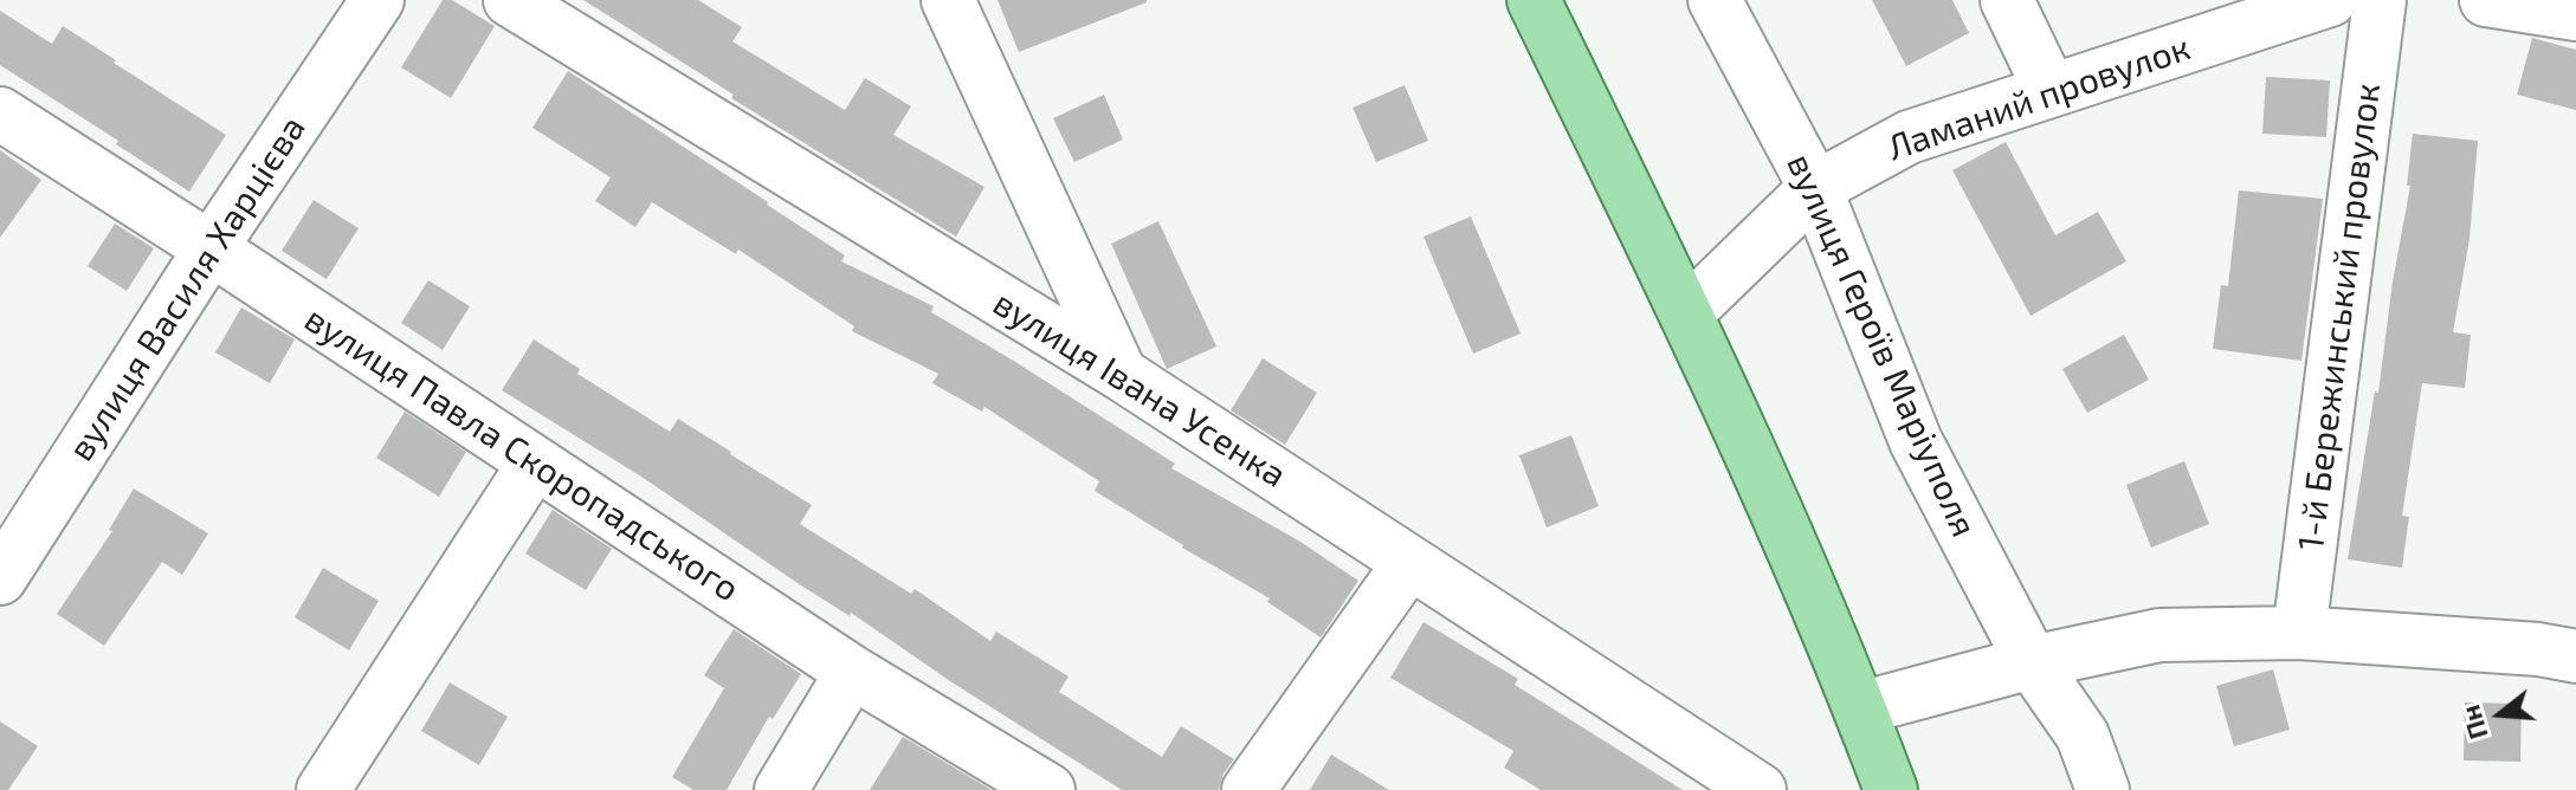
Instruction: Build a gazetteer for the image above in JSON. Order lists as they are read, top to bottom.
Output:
{
  "streets": {
    "street": [
      "Ламаний провулок",
      "вулиця Василя Харцієва",
      "1-й Бережинський провулок",
      "вулиця Героїв Маріуполя",
      "вулиця Івана Усенка",
      "вулиця Павла Скоропадського"
    ]
  },
  "crossings": [
    ["Ламаний провулок", "вулиця Героїв Маріуполя"],
    ["вулиця Василя Харцієва", "вулиця Павла Скоропадського"]
  ],
  "north": "left"
}
